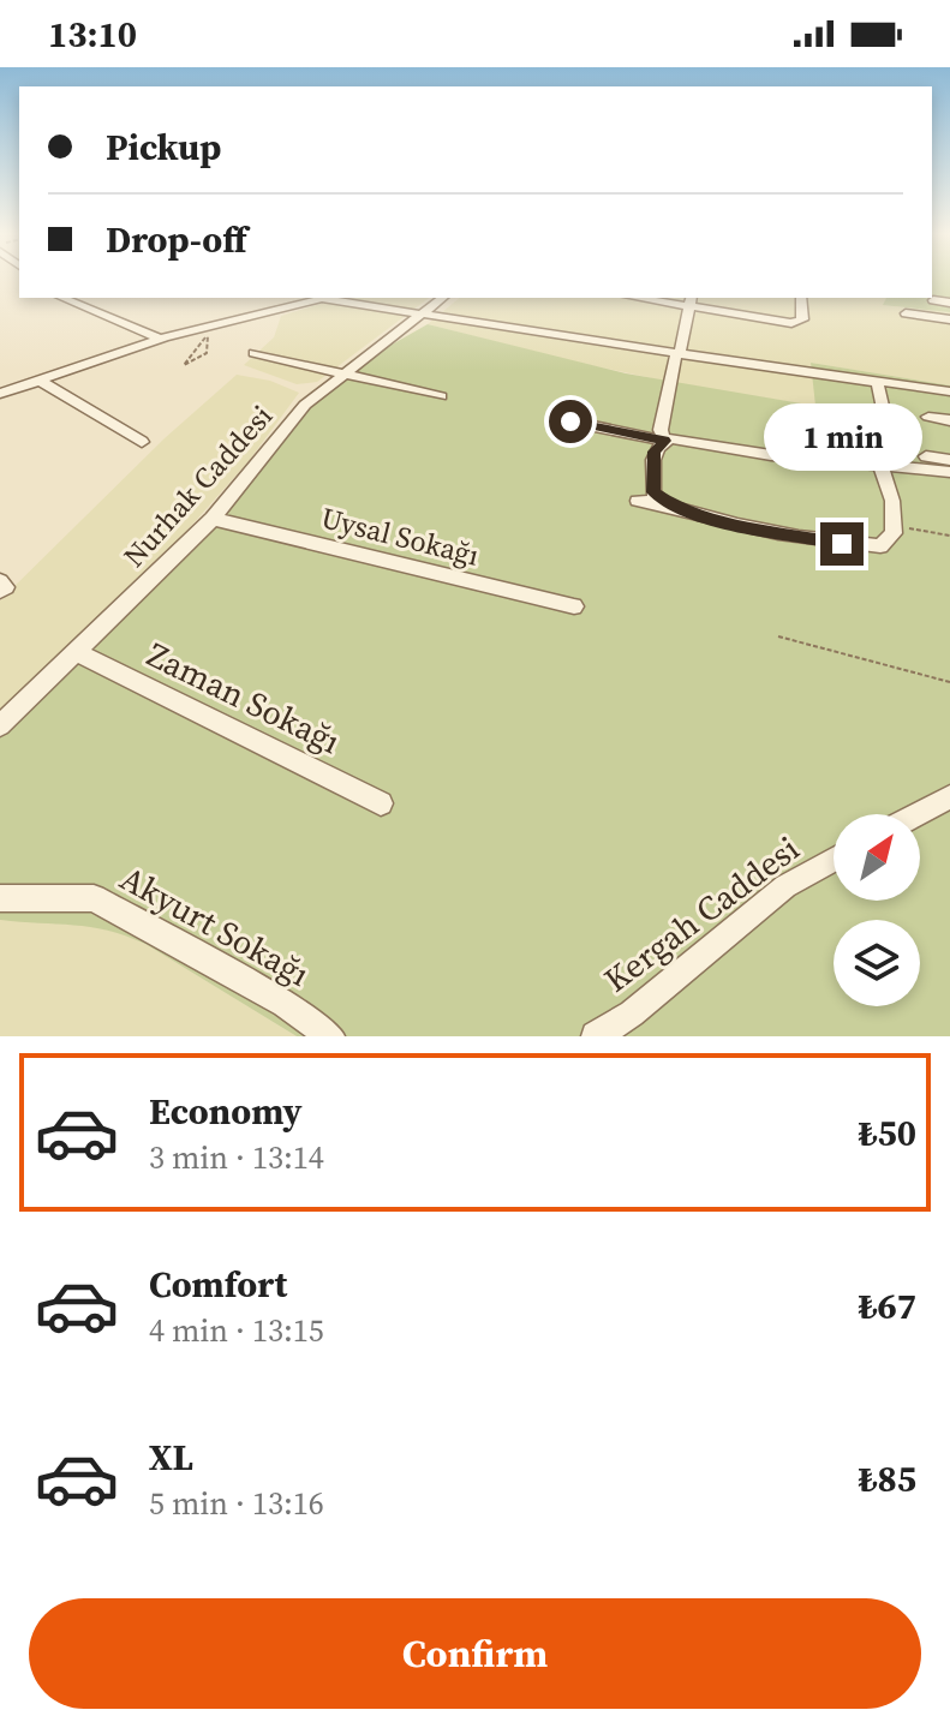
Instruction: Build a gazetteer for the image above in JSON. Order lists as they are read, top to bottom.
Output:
{
  "streets": {
    "street": [
      "Nurhak Caddesi",
      "Uysal Sokağı",
      "Zaman Sokağı",
      "Kergah Caddesi",
      "Akyurt Sokağı"
    ]
  },
  "crossings": [
    ["Nurhak Caddesi", "Uysal Sokağı"],
    ["Nurhak Caddesi", "Zaman Sokağı"]
  ],
  "north": "top right",
  "page": {
    "status": "13:10",
    "banner": ["Pickup", "Drop-off"],
    "bubble": "1 min",
    "list": [
      {
        "name": "Economy",
        "note": "3 min · 13:14",
        "value": "₺50"
      },
      {
        "name": "Comfort",
        "note": "4 min · 13:15",
        "value": "₺67"
      },
      {
        "name": "XL",
        "note": "5 min · 13:16",
        "value": "₺85"
      }
    ],
    "buttons": "Confirm"
  }
}
